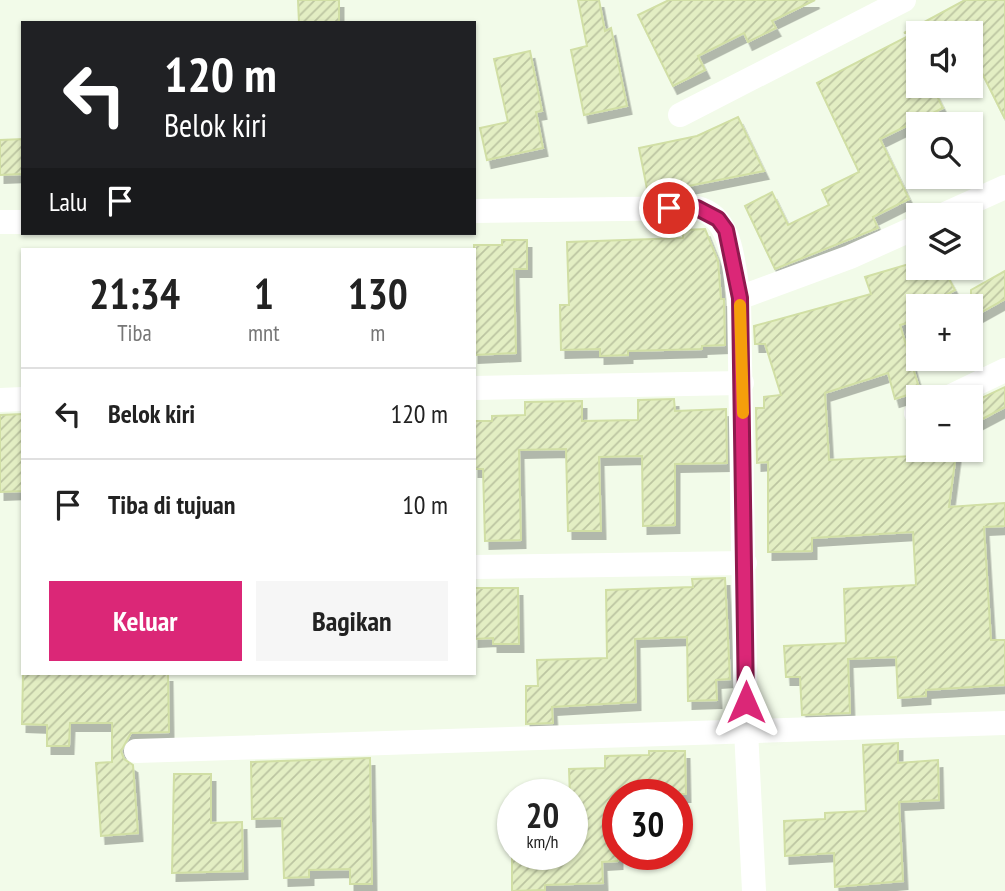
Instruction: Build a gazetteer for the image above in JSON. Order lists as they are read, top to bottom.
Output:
{
  "page": {
    "map_buttons": ["+", "−"],
    "turn": ["120 m", "Belok kiri"],
    "then": "Lalu",
    "eta": [
      "21:34",
      "Tiba",
      "1",
      "mnt",
      "130",
      "m"
    ],
    "list": [
      {
        "name": "Belok kiri",
        "value": "120 m"
      },
      {
        "name": "Tiba di tujuan",
        "value": "10 m"
      }
    ],
    "buttons": ["Keluar", "Bagikan"],
    "speed": "20 km/h",
    "limit": "30"
  }
}
